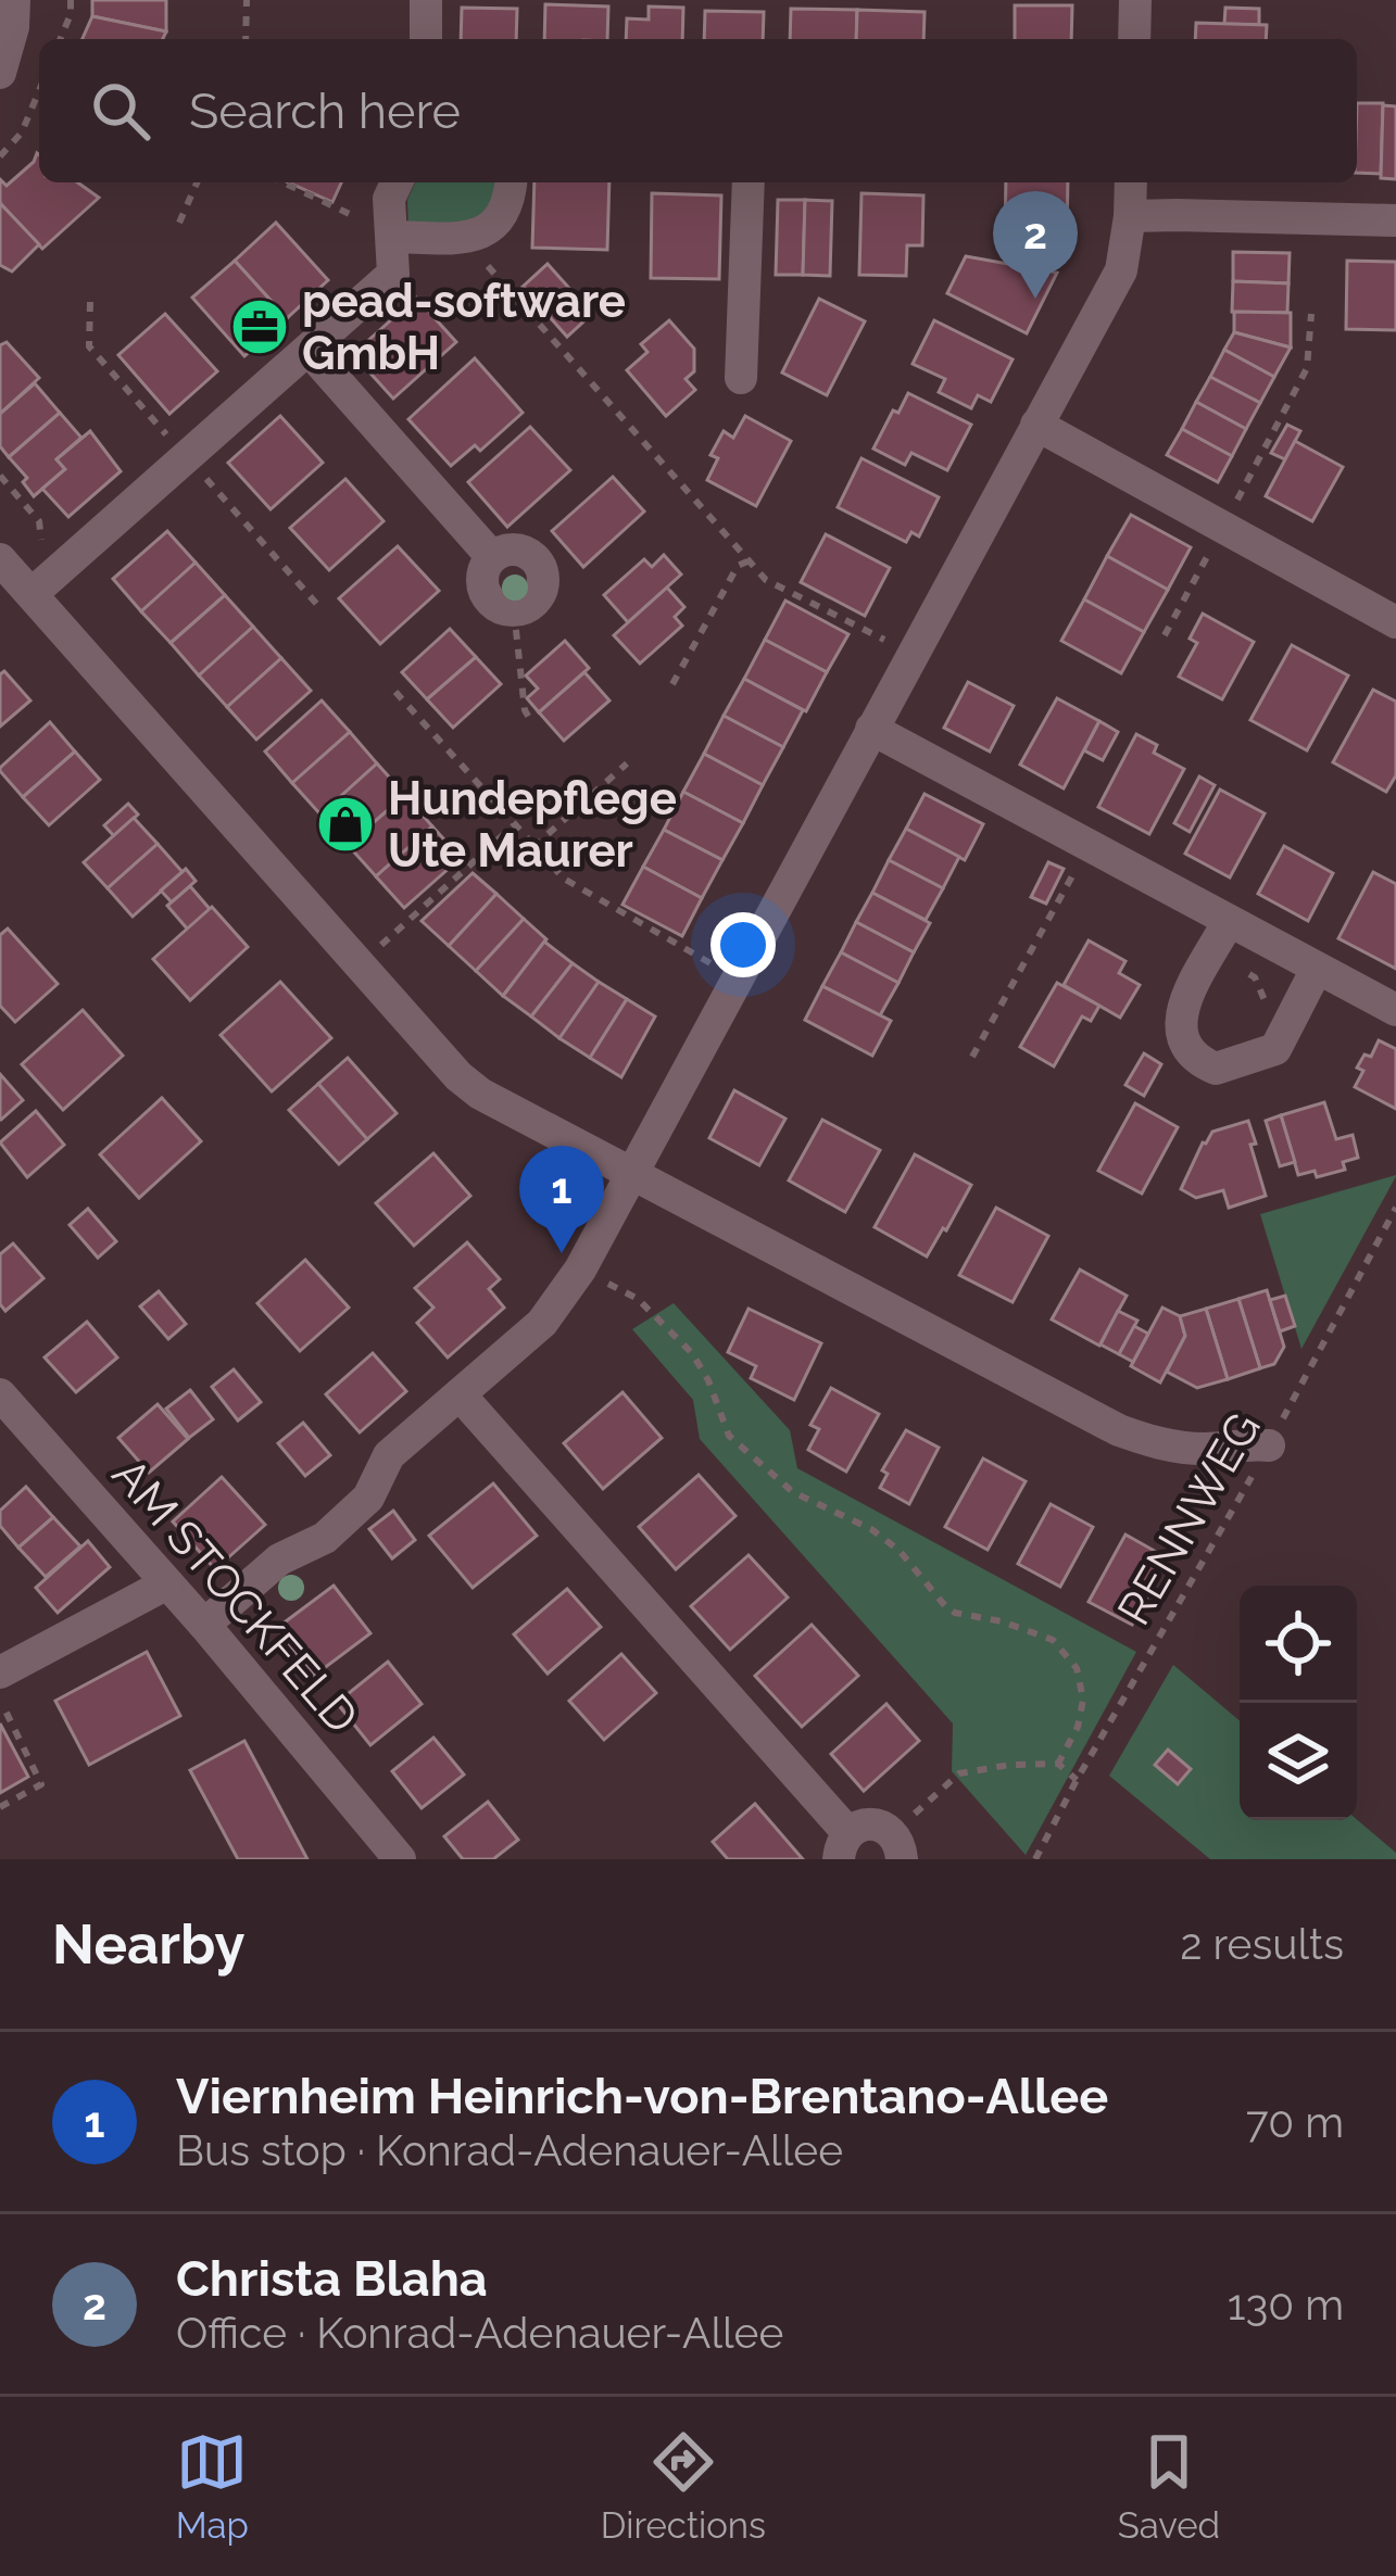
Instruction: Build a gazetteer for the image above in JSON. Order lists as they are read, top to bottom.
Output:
{
  "streets": {
    "street": ["AM STOCKFELD"],
    "path": ["RENNWEG"]
  },
  "places": {
    "office": ["pead-software GmbH"],
    "shop": ["Hundepflege Ute Maurer"]
  },
  "page": {
    "search": "Search here",
    "pins": ["2", "1"],
    "heading": ["Nearby", "2 results"],
    "list": [
      {
        "mark": "1",
        "name": "Viernheim Heinrich-von-Brentano-Allee",
        "note": "Bus stop · Konrad-Adenauer-Allee",
        "value": "70 m"
      },
      {
        "mark": "2",
        "name": "Christa Blaha",
        "note": "Office · Konrad-Adenauer-Allee",
        "value": "130 m"
      }
    ],
    "nav": ["Map", "Directions", "Saved"]
  }
}
